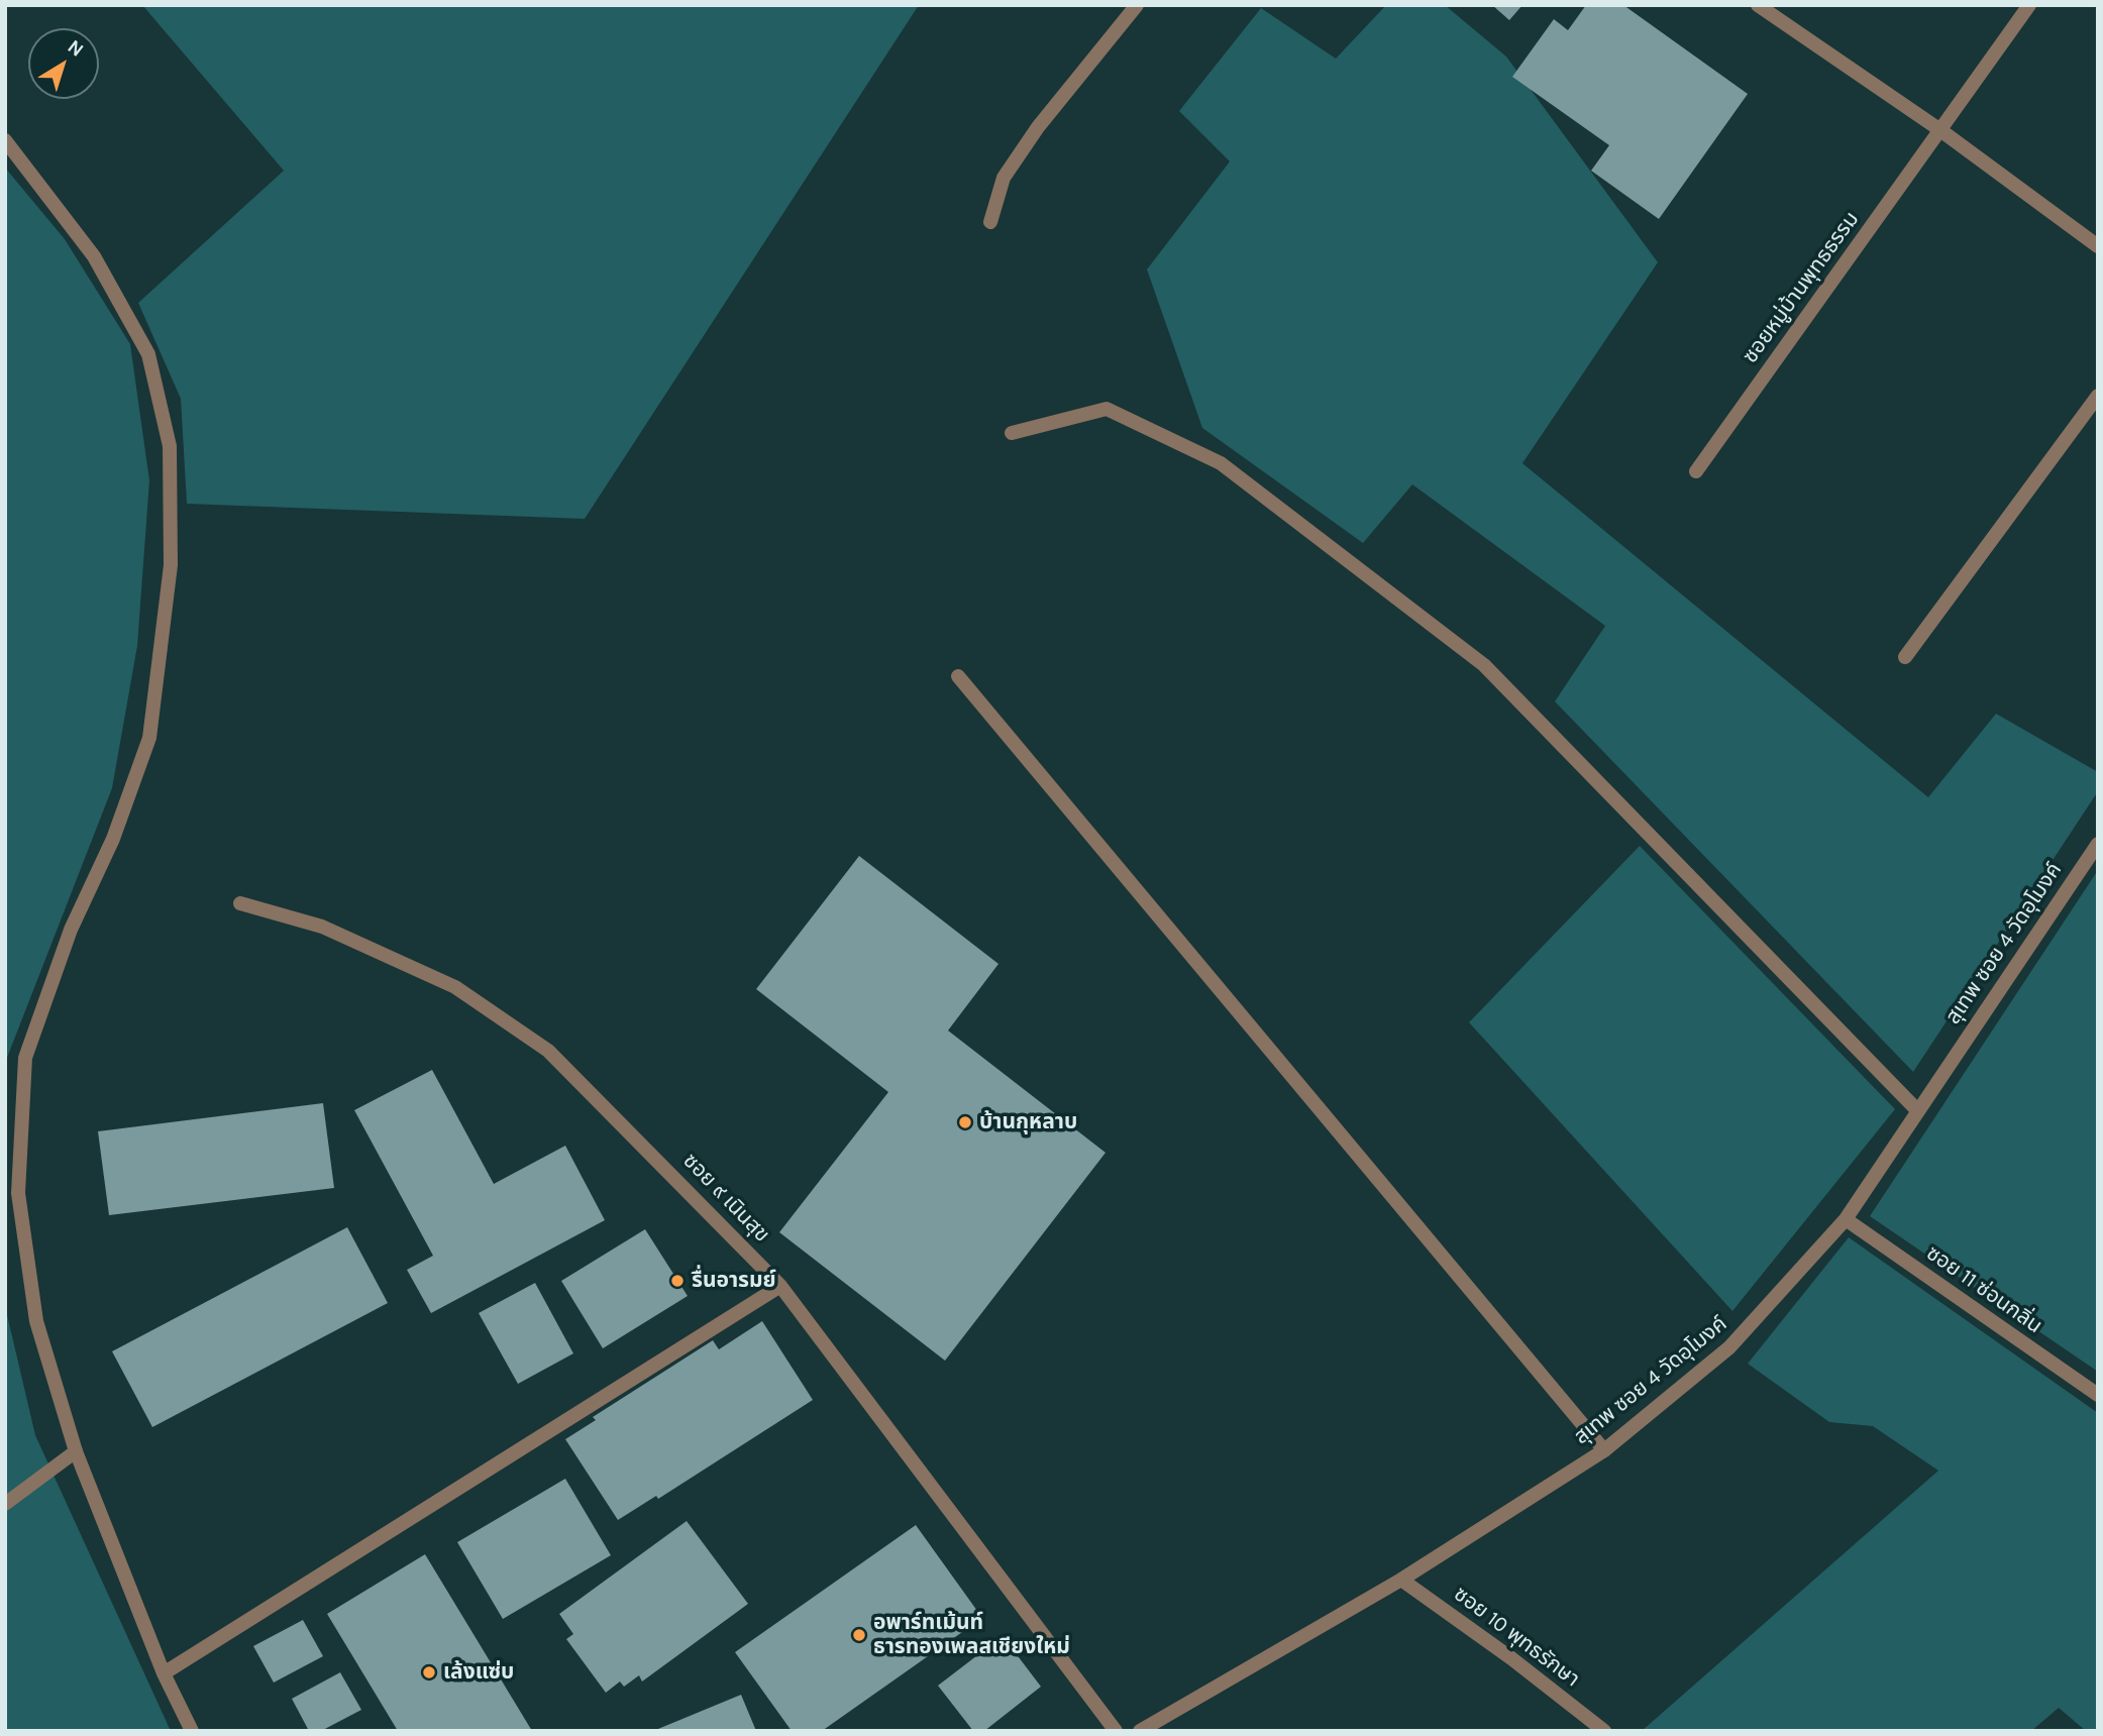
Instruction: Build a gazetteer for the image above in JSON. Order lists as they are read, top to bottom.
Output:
{
  "streets": {
    "street": [
      "ซอยหมู่บ้านพุทธธรรม",
      "สุเทพ ซอย 4 วัดอุโมงค์",
      "ซอย ๙ เนินสุข",
      "ซอย 11 ซ่อนกลิ่น",
      "ซอย 10 พุทธรักษา"
    ]
  },
  "crossings": [
    ["สุเทพ ซอย 4 วัดอุโมงค์", "ซอย 11 ซ่อนกลิ่น"],
    ["สุเทพ ซอย 4 วัดอุโมงค์", "ซอย 10 พุทธรักษา"]
  ],
  "places": [
    "บ้านกุหลาบ",
    "รื่นอารมย์",
    "อพาร์ทเม้นท์ ธารทองเพลสเชียงใหม่",
    "เล้งแซ่บ"
  ],
  "north": "top right"
}
